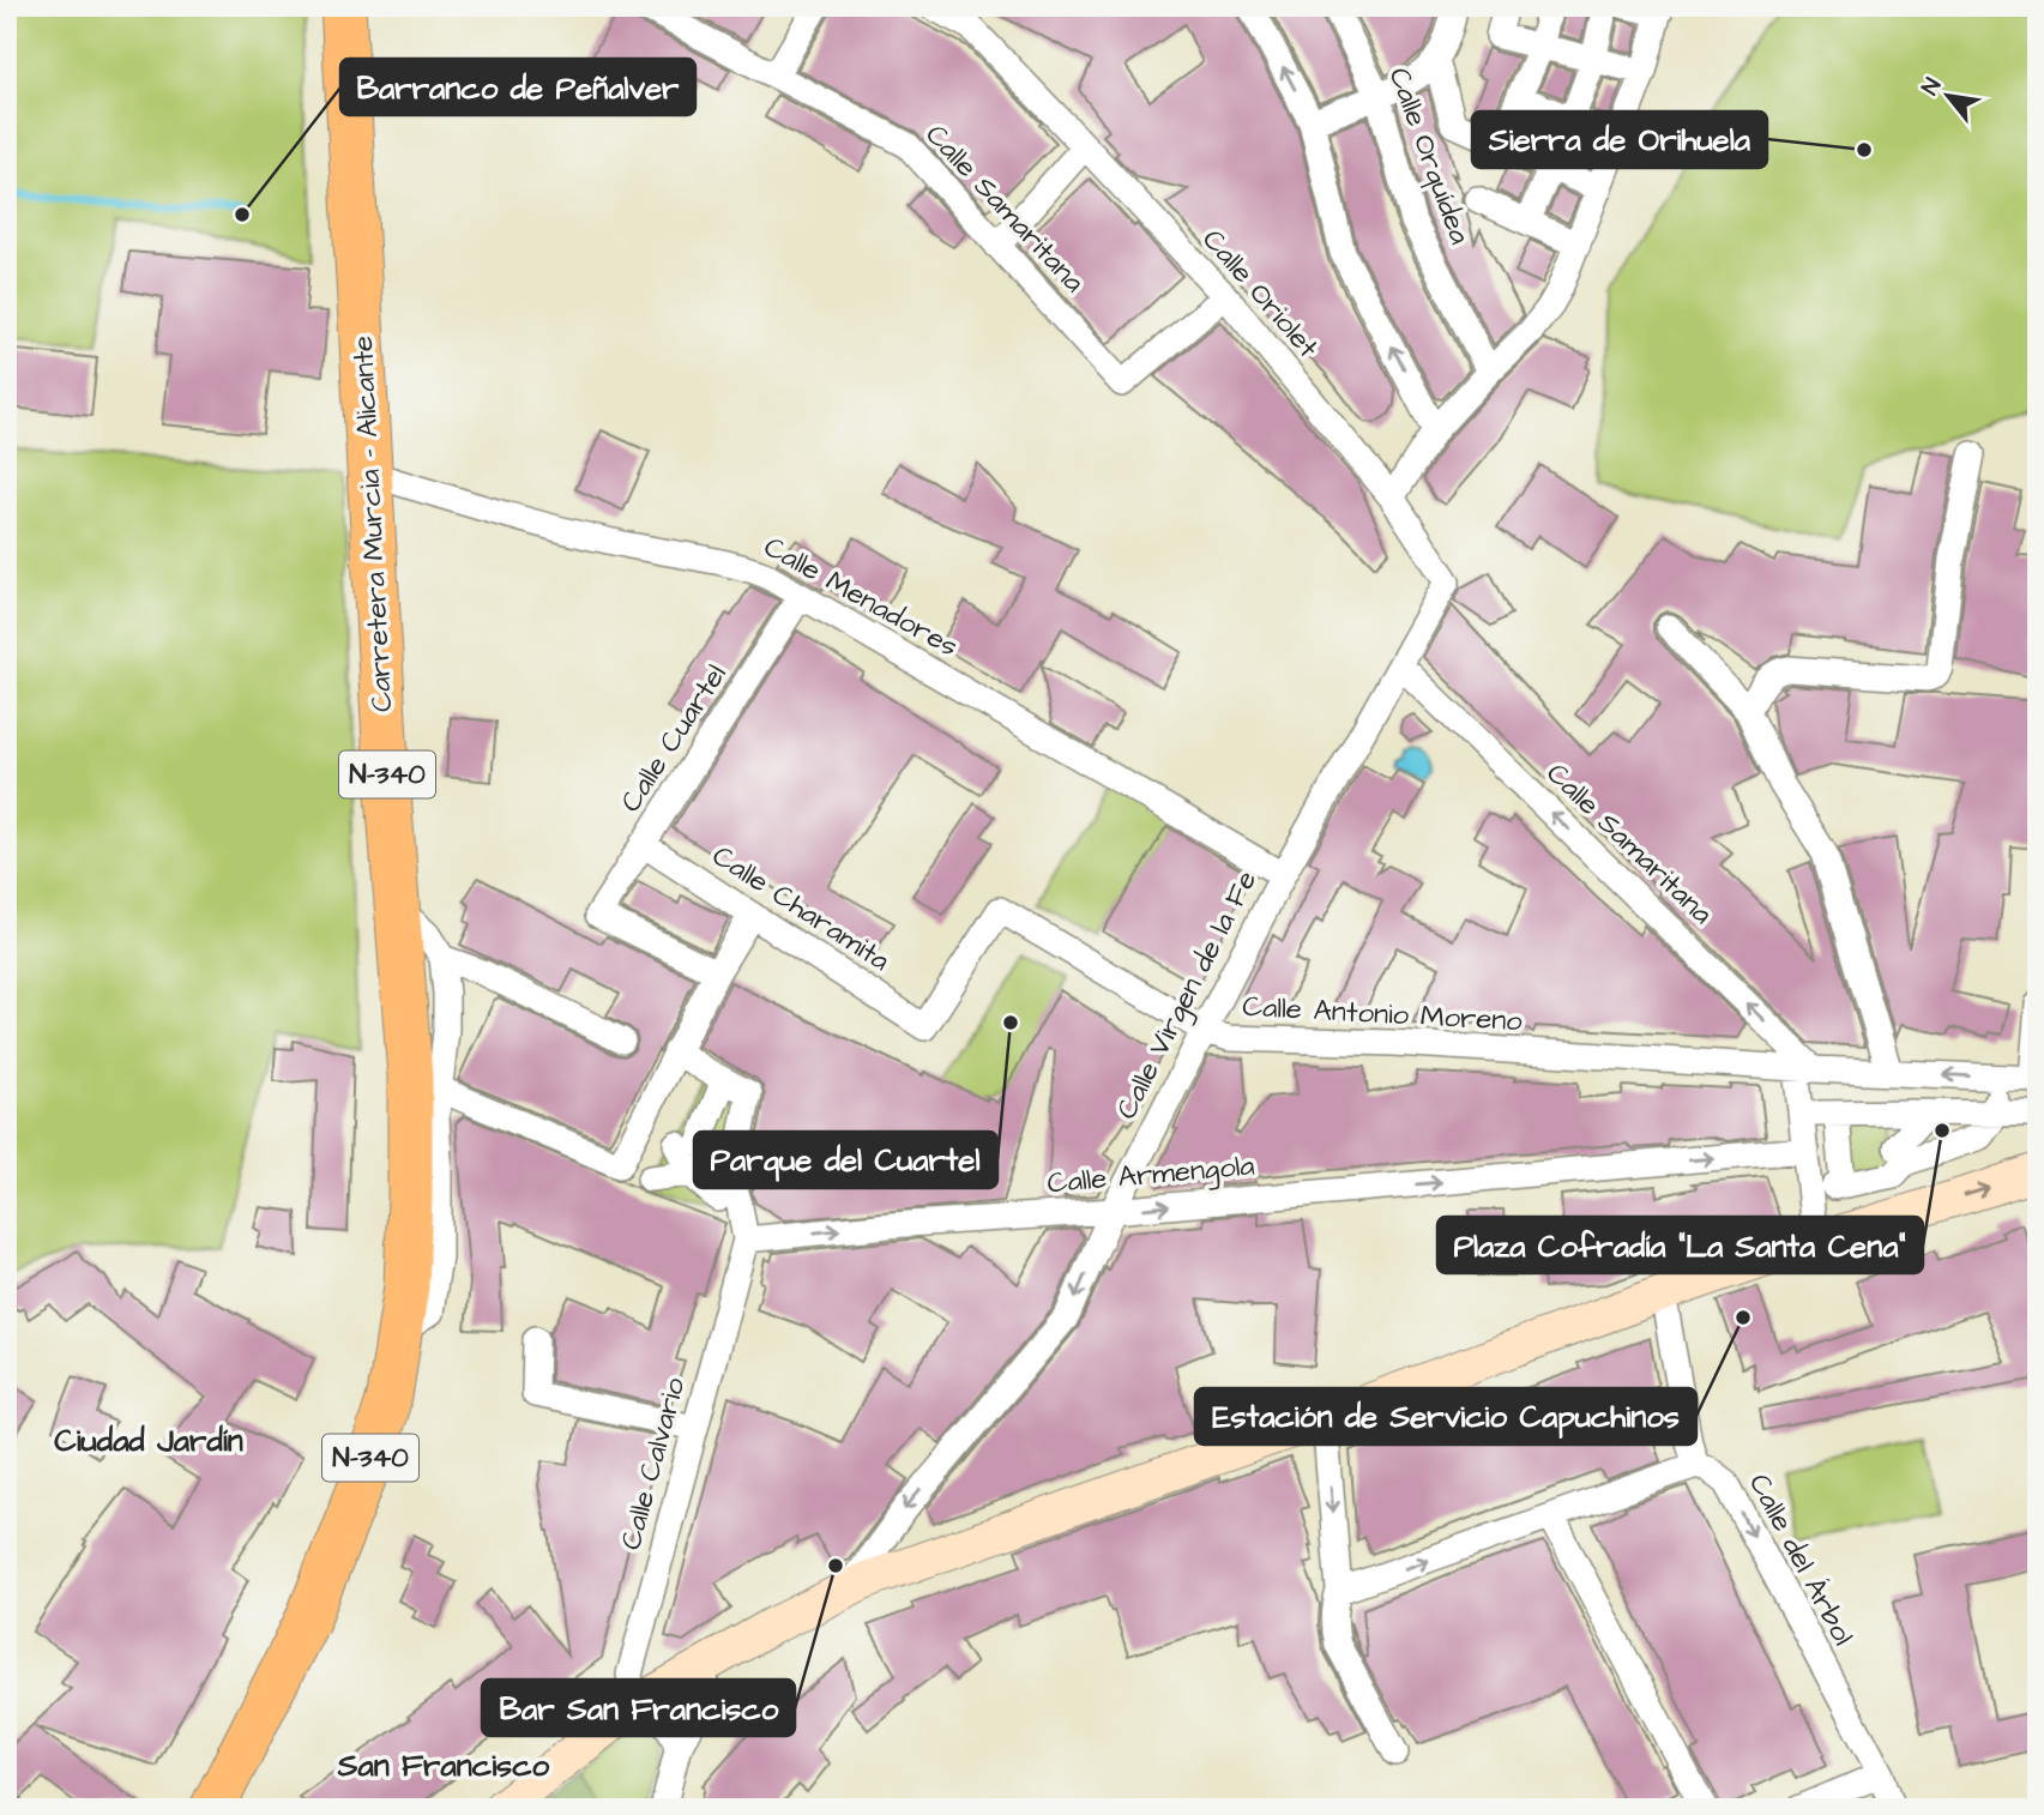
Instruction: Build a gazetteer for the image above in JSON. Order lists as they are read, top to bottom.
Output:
{
  "streets": {
    "highway": ["Carretera Murcia - Alicante", "N-340"],
    "street": [
      "Calle Orquídea",
      "Calle Samaritana",
      "Calle Oriolet",
      "Calle Menadores",
      "Calle Cuartel",
      "Calle Charamita",
      "Calle Virgen de la Fe",
      "Calle Antonio Moreno",
      "Calle Armengola",
      "Calle Calvario",
      "Calle del Árbol"
    ]
  },
  "crossings": [
    ["Calle Samaritana", "Calle Oriolet"],
    ["Calle Samaritana", "Calle Virgen de la Fe"],
    ["Calle Samaritana", "Calle Antonio Moreno"],
    ["Calle Oriolet", "Calle Virgen de la Fe"],
    ["Carretera Murcia - Alicante", "Calle Menadores"],
    ["Calle Menadores", "Calle Cuartel"],
    ["Calle Menadores", "Calle Virgen de la Fe"],
    ["Calle Cuartel", "Calle Charamita"],
    ["Calle Charamita", "Calle Antonio Moreno"],
    ["Calle Virgen de la Fe", "Calle Antonio Moreno"],
    ["Calle Virgen de la Fe", "Calle Armengola"],
    ["Calle Armengola", "Calle Calvario"]
  ],
  "one_way": ["Calle Virgen de la Fe"],
  "districts": ["Ciudad Jardín", "San Francisco"],
  "places": [
    "Sierra de Orihuela",
    "Barranco de Peñalver",
    "Parque del Cuartel",
    "Plaza Cofradía \"La Santa Cena\"",
    "Estación de Servicio Capuchinos",
    "Bar San Francisco"
  ],
  "north": "top left"
}
